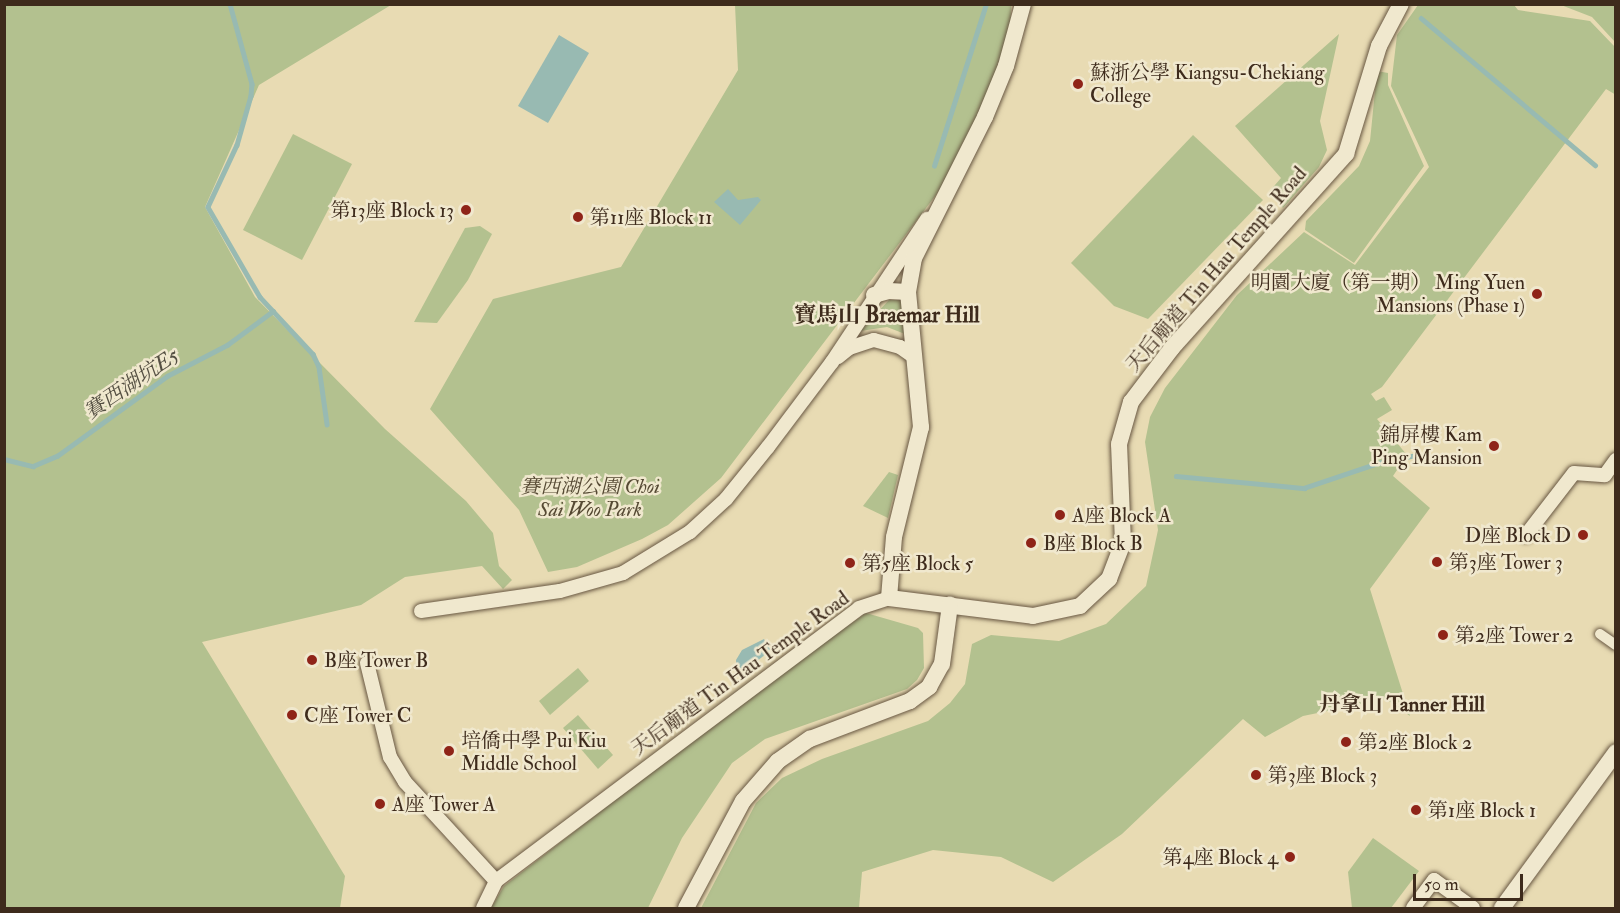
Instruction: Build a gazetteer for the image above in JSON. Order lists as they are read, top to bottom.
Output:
{
  "streets": {
    "street": ["天后廟道 Tin Hau Temple Road"]
  },
  "districts": ["寶馬山 Braemar Hill", "丹拿山 Tanner Hill"],
  "water": ["賽西湖坑E5"],
  "parks": ["賽西湖公園 Choi Sai Woo Park"],
  "places": [
    "蘇浙公學 Kiangsu-Chekiang College",
    "第13座 Block 13",
    "第11座 Block 11",
    "明園大廈（第一期） Ming Yuen Mansions (Phase 1)",
    "錦屏樓 Kam Ping Mansion",
    "A座 Block A",
    "D座 Block D",
    "B座 Block B",
    "第3座 Tower 3",
    "第5座 Block 5",
    "第2座 Tower 2",
    "B座 Tower B",
    "C座 Tower C",
    "第2座 Block 2",
    "培僑中學 Pui Kiu Middle School",
    "第3座 Block 3",
    "A座 Tower A",
    "第1座 Block 1",
    "第4座 Block 4"
  ],
  "scale_bar": "50 m"
}
